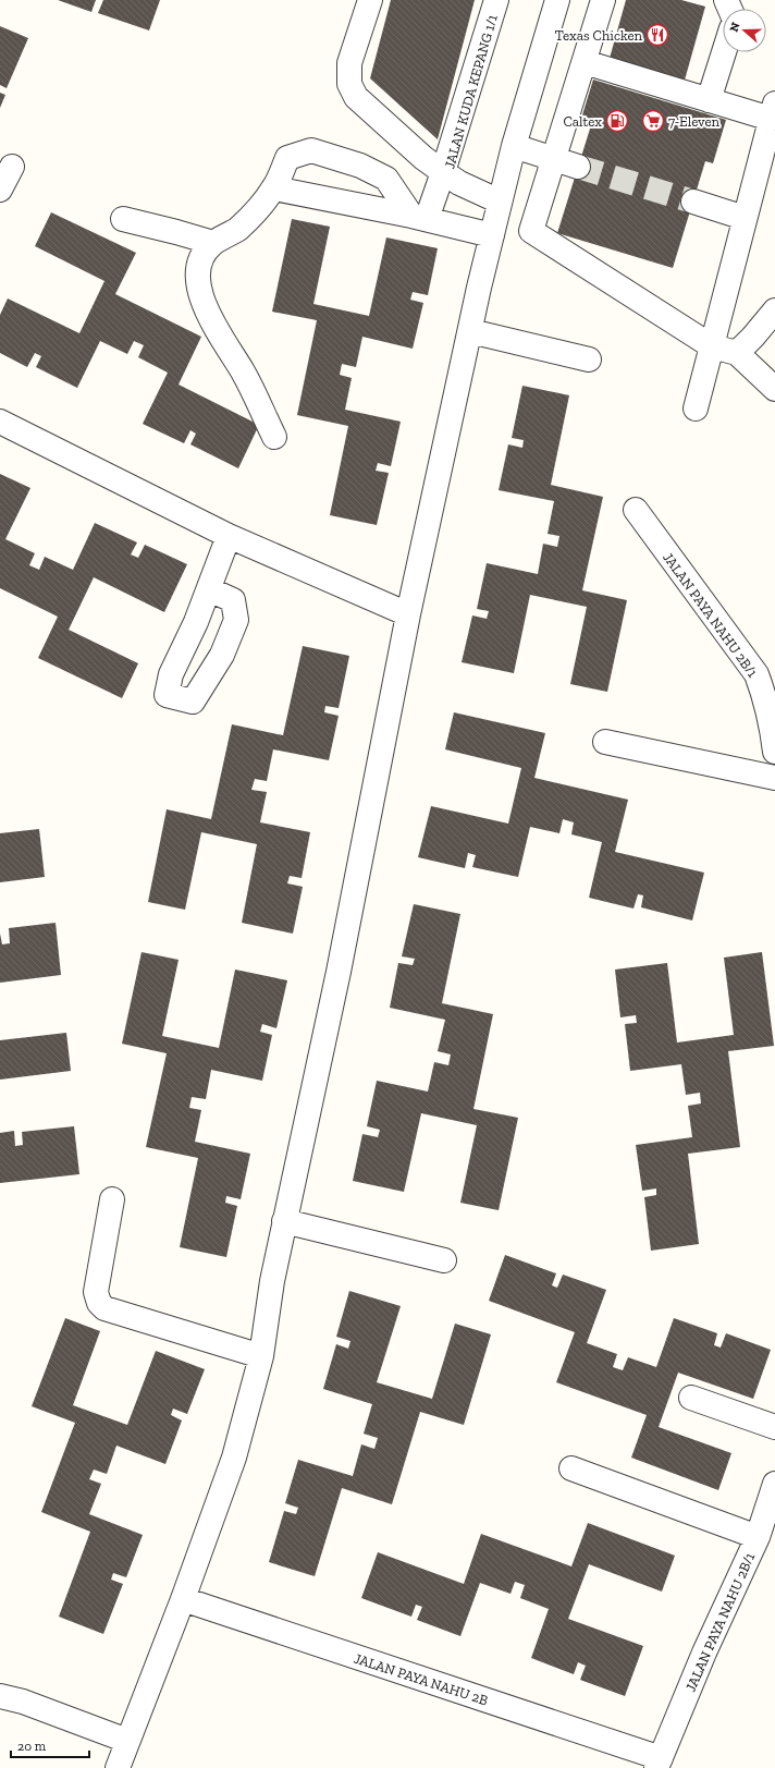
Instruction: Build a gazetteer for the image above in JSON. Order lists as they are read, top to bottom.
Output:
{
  "streets": {
    "street": ["JALAN KUDA KEPANG 1/1", "JALAN PAYA NAHU 2B/1", "JALAN PAYA NAHU 2B"]
  },
  "crossings": [
    ["JALAN PAYA NAHU 2B/1", "JALAN PAYA NAHU 2B"]
  ],
  "places": {
    "restaurant": ["Texas Chicken"],
    "fuel station": ["Caltex"],
    "supermarket": ["7-Eleven"]
  },
  "scale_bar": "20 m",
  "north": "left"
}
